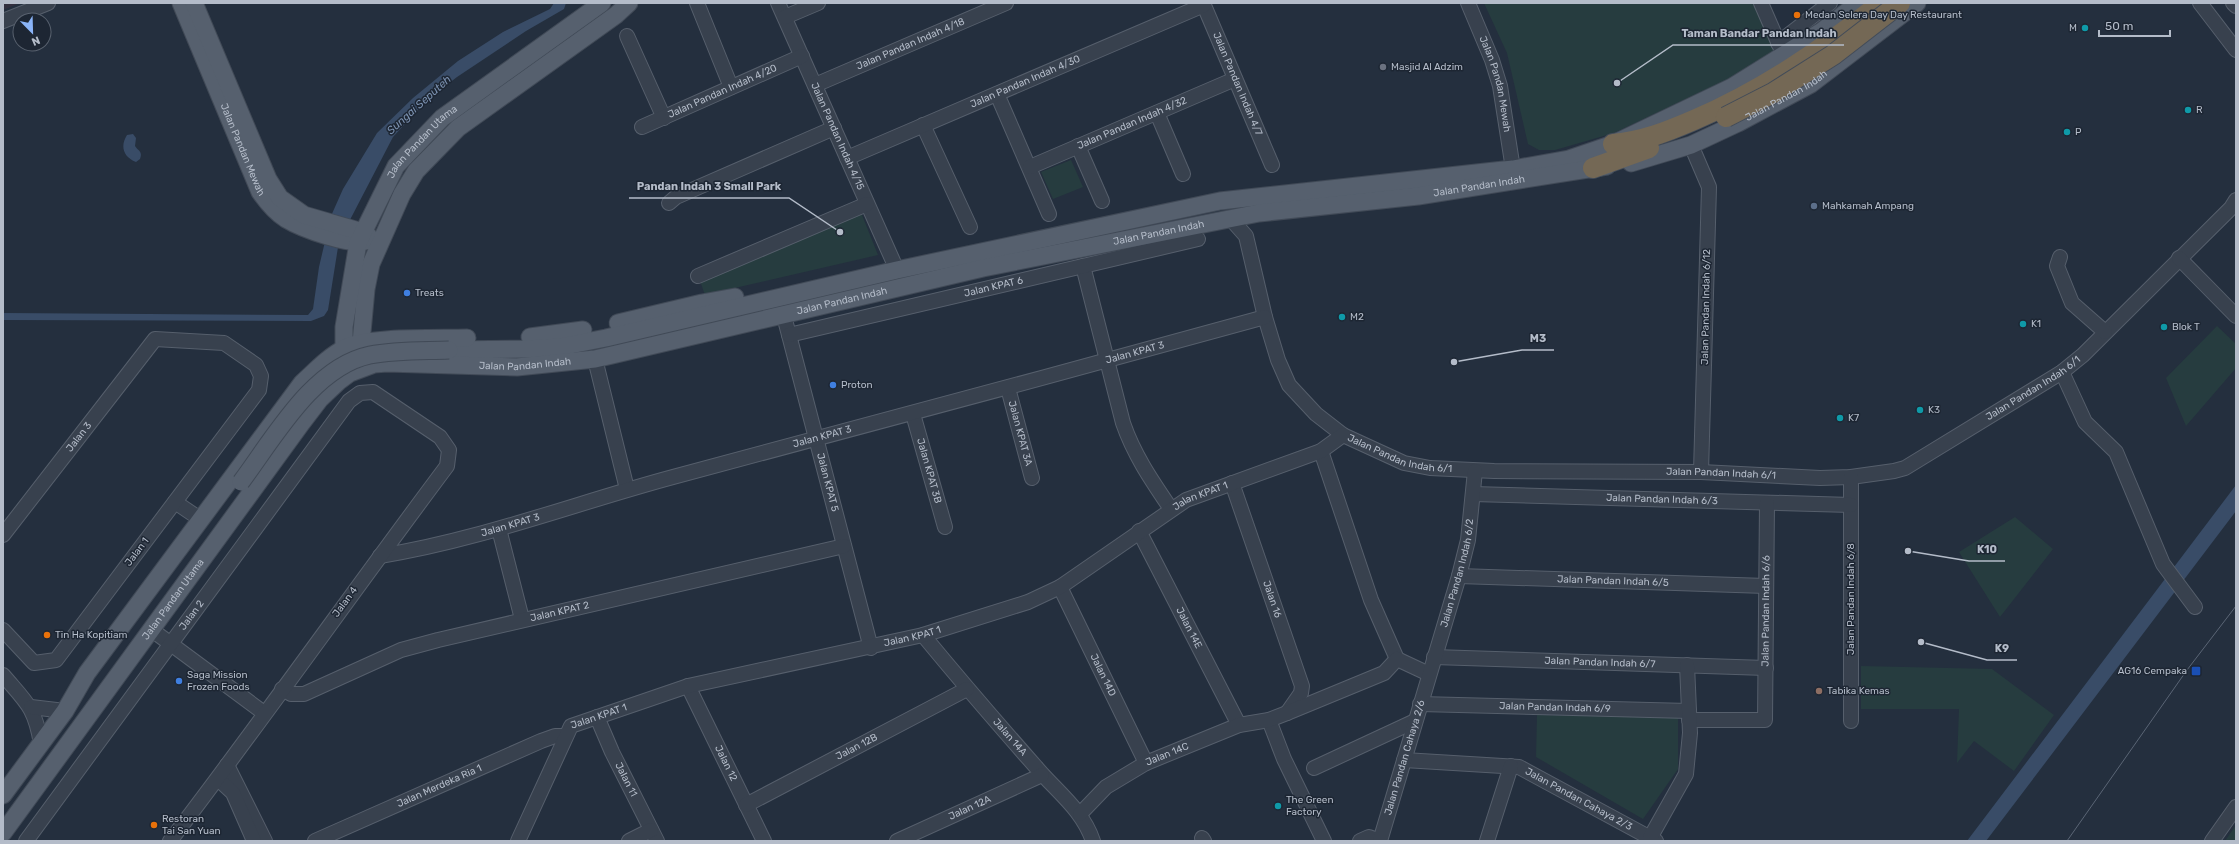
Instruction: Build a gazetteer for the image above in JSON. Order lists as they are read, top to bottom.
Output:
{
  "streets": {
    "main road": ["Jalan Pandan Mewah", "Jalan Pandan Indah", "Jalan Pandan Utama"],
    "street": [
      "Jalan Pandan Indah 4/18",
      "Jalan Pandan Indah 4/30",
      "Jalan Pandan Indah 4/7",
      "Jalan Pandan Indah 4/20",
      "Jalan Pandan Indah 4/32",
      "Jalan Pandan Indah 4/15",
      "Jalan KPAT 6",
      "Jalan Pandan Indah 6/12",
      "Jalan KPAT 3",
      "Jalan Pandan Indah 6/1",
      "Jalan KPAT 3A",
      "Jalan 3",
      "Jalan KPAT 3B",
      "Jalan KPAT 5",
      "Jalan KPAT 1",
      "Jalan Pandan Indah 6/3",
      "Jalan 1",
      "Jalan Pandan Indah 6/2",
      "Jalan Pandan Indah 6/5",
      "Jalan Pandan Indah 6/8",
      "Jalan 16",
      "Jalan 4",
      "Jalan KPAT 2",
      "Jalan Pandan Indah 6/6",
      "Jalan 2",
      "Jalan 14E",
      "Jalan Pandan Indah 6/7",
      "Jalan 14D",
      "Jalan Pandan Indah 6/9",
      "Jalan 14A",
      "Jalan 12B",
      "Jalan 14C",
      "Jalan Pandan Cahaya 2/6",
      "Jalan 12",
      "Jalan 11",
      "Jalan Merdeka Ria 1",
      "Jalan Pandan Cahaya 2/3",
      "Jalan 12A"
    ]
  },
  "crossings": [
    ["Jalan Pandan Indah 4/18", "Jalan Pandan Indah 4/15"],
    ["Jalan Pandan Indah 4/30", "Jalan Pandan Indah 4/7"],
    ["Jalan Pandan Indah 4/30", "Jalan Pandan Indah 4/15"],
    ["Jalan Pandan Indah 4/7", "Jalan Pandan Indah 4/32"],
    ["Jalan Pandan Mewah", "Jalan Pandan Indah"],
    ["Jalan Pandan Mewah", "Jalan Pandan Utama"],
    ["Jalan Pandan Indah 4/20", "Jalan Pandan Indah 4/15"],
    ["Jalan Pandan Indah", "Jalan Pandan Indah 4/15"],
    ["Jalan Pandan Indah", "Jalan Pandan Utama"],
    ["Jalan Pandan Indah", "Jalan Pandan Indah 6/12"],
    ["Jalan Pandan Indah", "Jalan Pandan Indah 6/1"],
    ["Jalan Pandan Indah", "Jalan KPAT 5"],
    ["Jalan KPAT 6", "Jalan KPAT 5"],
    ["Jalan Pandan Indah 6/12", "Jalan Pandan Indah 6/1"],
    ["Jalan KPAT 3", "Jalan Pandan Indah 6/1"],
    ["Jalan KPAT 3", "Jalan KPAT 3A"],
    ["Jalan KPAT 3", "Jalan KPAT 3B"],
    ["Jalan KPAT 3", "Jalan KPAT 5"],
    ["Jalan KPAT 3", "Jalan 4"],
    ["Jalan Pandan Indah 6/1", "Jalan KPAT 1"],
    ["Jalan Pandan Indah 6/1", "Jalan Pandan Indah 6/2"],
    ["Jalan Pandan Indah 6/1", "Jalan Pandan Indah 6/8"],
    ["Jalan 3", "Jalan 1"],
    ["Jalan KPAT 5", "Jalan KPAT 1"],
    ["Jalan KPAT 5", "Jalan KPAT 2"],
    ["Jalan KPAT 1", "Jalan 16"],
    ["Jalan KPAT 1", "Jalan 14E"],
    ["Jalan KPAT 1", "Jalan 14D"],
    ["Jalan KPAT 1", "Jalan 14A"],
    ["Jalan KPAT 1", "Jalan 12"],
    ["Jalan KPAT 1", "Jalan 11"],
    ["Jalan KPAT 1", "Jalan Merdeka Ria 1"],
    ["Jalan Pandan Indah 6/3", "Jalan Pandan Indah 6/2"],
    ["Jalan Pandan Indah 6/3", "Jalan Pandan Indah 6/8"],
    ["Jalan Pandan Indah 6/3", "Jalan Pandan Indah 6/6"],
    ["Jalan Pandan Indah 6/2", "Jalan Pandan Indah 6/5"],
    ["Jalan Pandan Indah 6/2", "Jalan Pandan Indah 6/7"],
    ["Jalan Pandan Indah 6/2", "Jalan Pandan Cahaya 2/6"],
    ["Jalan Pandan Indah 6/5", "Jalan Pandan Indah 6/6"],
    ["Jalan 16", "Jalan 14C"],
    ["Jalan 4", "Jalan KPAT 2"],
    ["Jalan 4", "Jalan 2"],
    ["Jalan Pandan Indah 6/6", "Jalan Pandan Indah 6/7"],
    ["Jalan Pandan Indah 6/6", "Jalan Pandan Indah 6/9"],
    ["Jalan 14E", "Jalan 14C"],
    ["Jalan 14D", "Jalan 14C"],
    ["Jalan Pandan Indah 6/9", "Jalan Pandan Cahaya 2/6"],
    ["Jalan 14A", "Jalan 12B"],
    ["Jalan 14A", "Jalan 14C"],
    ["Jalan 14A", "Jalan 12A"],
    ["Jalan 12B", "Jalan 12"],
    ["Jalan Pandan Cahaya 2/6", "Jalan Pandan Cahaya 2/3"]
  ],
  "water": ["Sungai Seputeh"],
  "places": {
    "other": [
      "Medan Selera Day Day Restaurant",
      "M",
      "Masjid Al Adzim",
      "Taman Bandar Pandan Indah",
      "R",
      "P",
      "Mahkamah Ampang",
      "Pandan Indah 3 Small Park",
      "Treats",
      "M2",
      "K1",
      "Blok T",
      "M3",
      "Proton",
      "K3",
      "K7",
      "K10",
      "Tin Ha Kopitiam",
      "K9",
      "Saga Mission Frozen Foods",
      "Tabika Kemas",
      "The Green Factory",
      "Restoran Tai San Yuan"
    ],
    "transit": ["AG16 Cempaka"]
  },
  "scale_bar": "50 m",
  "north": "bottom right"
}
